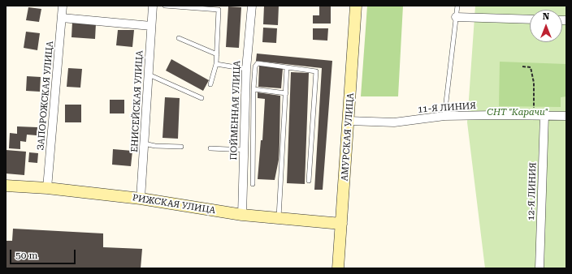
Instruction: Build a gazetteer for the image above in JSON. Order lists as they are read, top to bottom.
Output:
{
  "streets": {
    "street": [
      "ЗАПОРОЖСКАЯ УЛИЦА",
      "ЕНИСЕЙСКАЯ УЛИЦА",
      "11-Я ЛИНИЯ",
      "ПОЙМЕННАЯ УЛИЦА",
      "АМУРСКАЯ УЛИЦА",
      "12-Я ЛИНИЯ",
      "РИЖСКАЯ УЛИЦА"
    ]
  },
  "crossings": [
    ["ЗАПОРОЖСКАЯ УЛИЦА", "РИЖСКАЯ УЛИЦА"],
    ["ЕНИСЕЙСКАЯ УЛИЦА", "РИЖСКАЯ УЛИЦА"],
    ["11-Я ЛИНИЯ", "АМУРСКАЯ УЛИЦА"],
    ["11-Я ЛИНИЯ", "12-Я ЛИНИЯ"],
    ["ПОЙМЕННАЯ УЛИЦА", "РИЖСКАЯ УЛИЦА"],
    ["АМУРСКАЯ УЛИЦА", "РИЖСКАЯ УЛИЦА"]
  ],
  "parks": ["СНТ \"Карачи\""],
  "scale_bar": "50 m",
  "north": "top"
}
